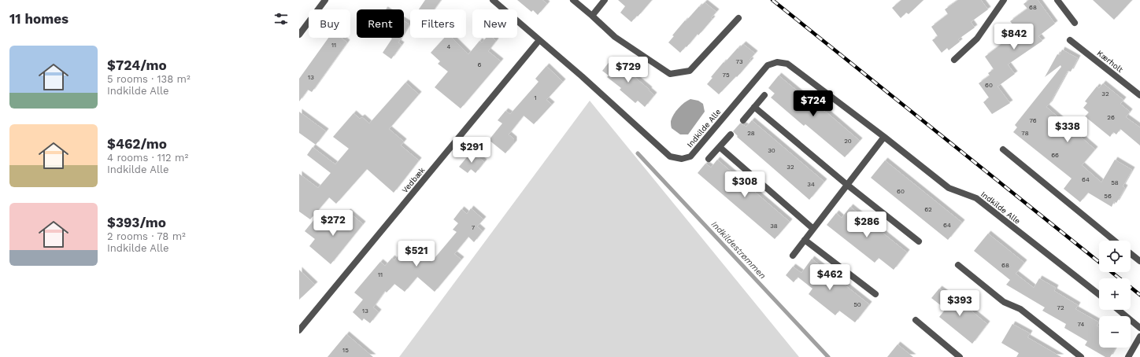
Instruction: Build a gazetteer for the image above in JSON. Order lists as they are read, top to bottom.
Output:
{
  "streets": {
    "street": ["Kærholt", "Indkilde Alle", "Vedbæk"]
  },
  "crossings": [
    ["Indkilde Alle", "Vedbæk"]
  ],
  "water": ["Indkildestrømmen"],
  "house_numbers": [
    "68",
    "11",
    "4",
    "73",
    "6",
    "75",
    "13",
    "60",
    "32",
    "1",
    "26",
    "76",
    "28",
    "78",
    "20",
    "30",
    "66",
    "32",
    "64",
    "58",
    "34",
    "60",
    "56",
    "62",
    "64",
    "38",
    "7",
    "68",
    "11",
    "50",
    "72",
    "13",
    "74",
    "15"
  ],
  "page": {
    "heading": "11 homes",
    "chip": [
      "Buy",
      "Rent",
      "Filters",
      "New"
    ],
    "price": [
      "$842",
      "$729",
      "$724",
      "$338",
      "$291",
      "$308",
      "$272",
      "$286",
      "$521",
      "$462",
      "$393"
    ],
    "list": [
      {
        "name": "$724/mo",
        "note": "5 rooms · 138 m² · Indkilde Alle"
      },
      {
        "name": "$462/mo",
        "note": "4 rooms · 112 m² · Indkilde Alle"
      },
      {
        "name": "$393/mo",
        "note": "2 rooms · 78 m² · Indkilde Alle"
      }
    ],
    "map_buttons": ["+", "−"]
  }
}
